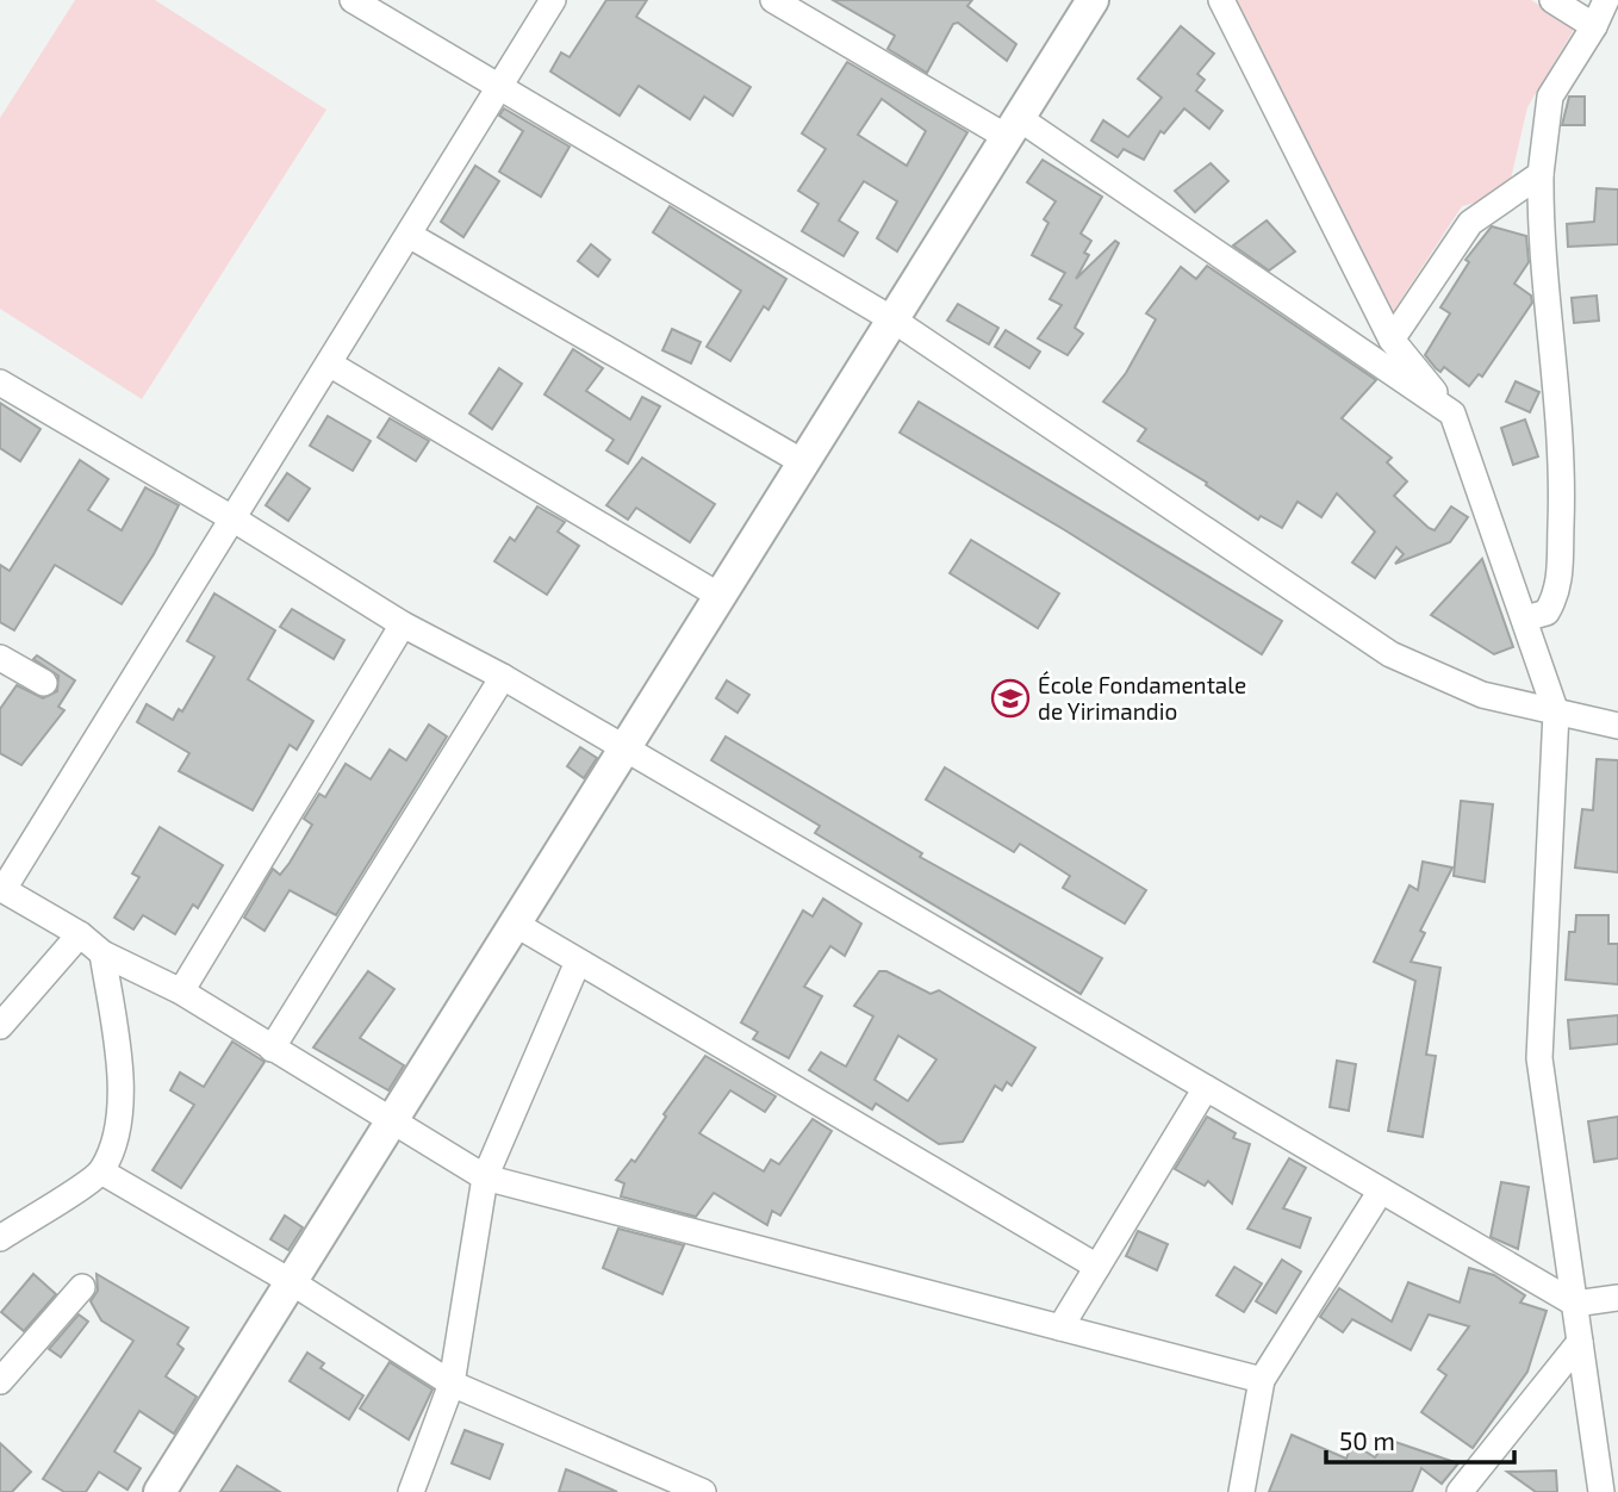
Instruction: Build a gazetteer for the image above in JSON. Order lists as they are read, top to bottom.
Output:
{
  "places": {
    "school or university": ["École Fondamentale de Yirimandio"]
  },
  "scale_bar": "50 m"
}
